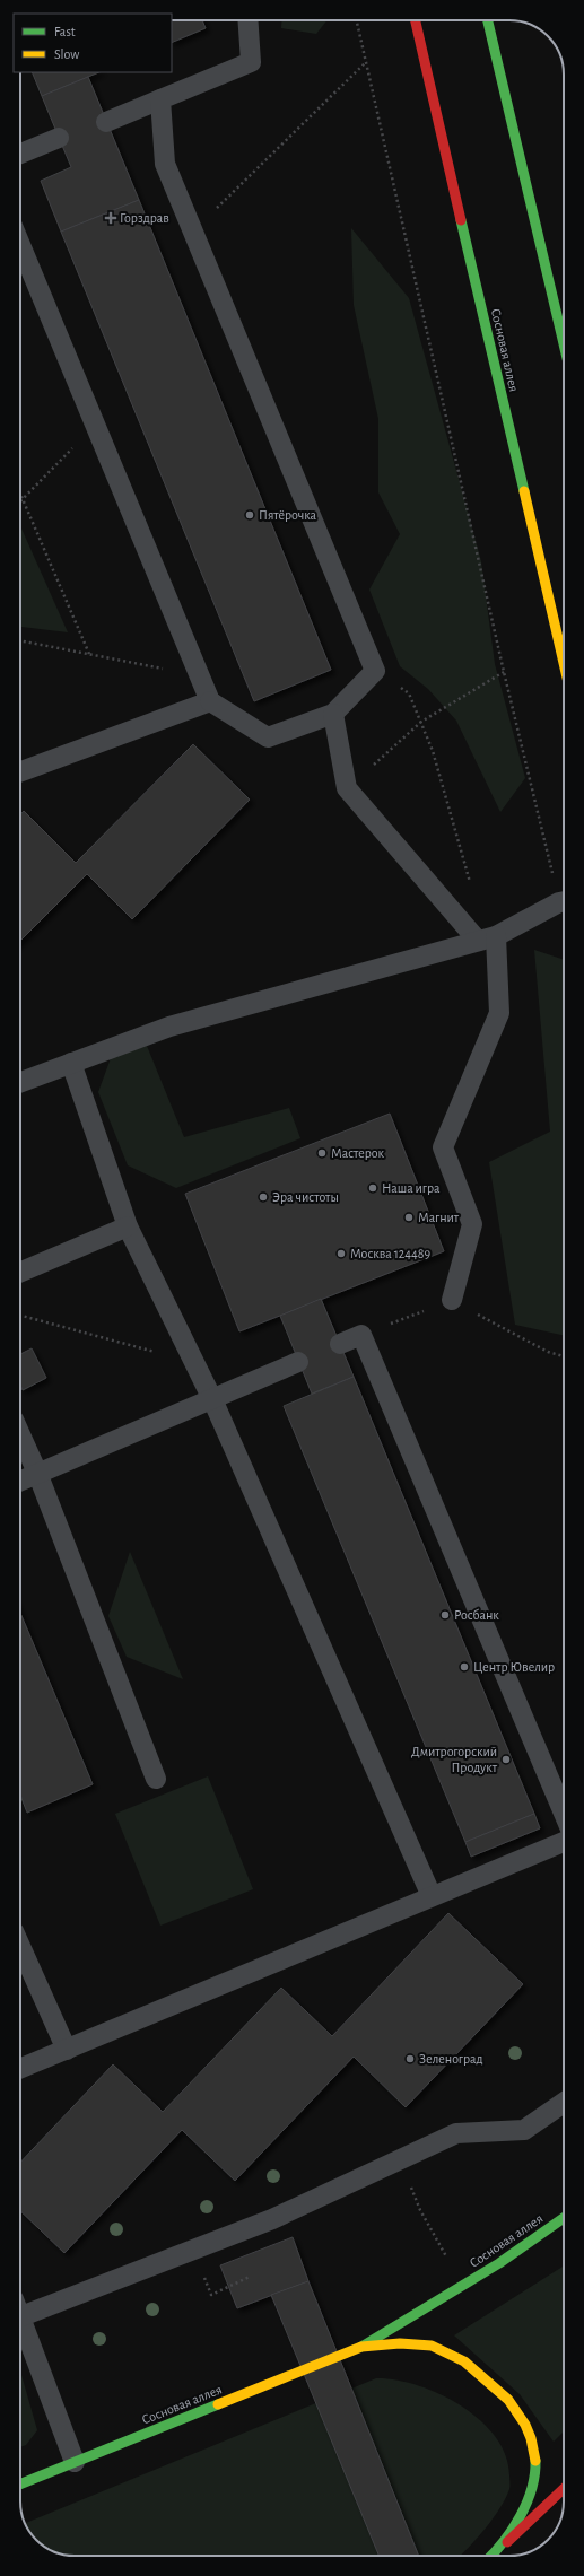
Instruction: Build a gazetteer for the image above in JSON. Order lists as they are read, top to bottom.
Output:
{
  "streets": {
    "main road": ["Сосновая аллея"]
  },
  "places": {
    "health": ["Горздрав"],
    "other": [
      "Пятёрочка",
      "Мастерок",
      "Наша игра",
      "Эра чистоты",
      "Магнит",
      "Москва 124489",
      "Росбанк",
      "Центр Ювелир",
      "Дмитрогорский Продукт",
      "Зеленоград"
    ]
  },
  "legend": ["Fast", "Slow"]
}
